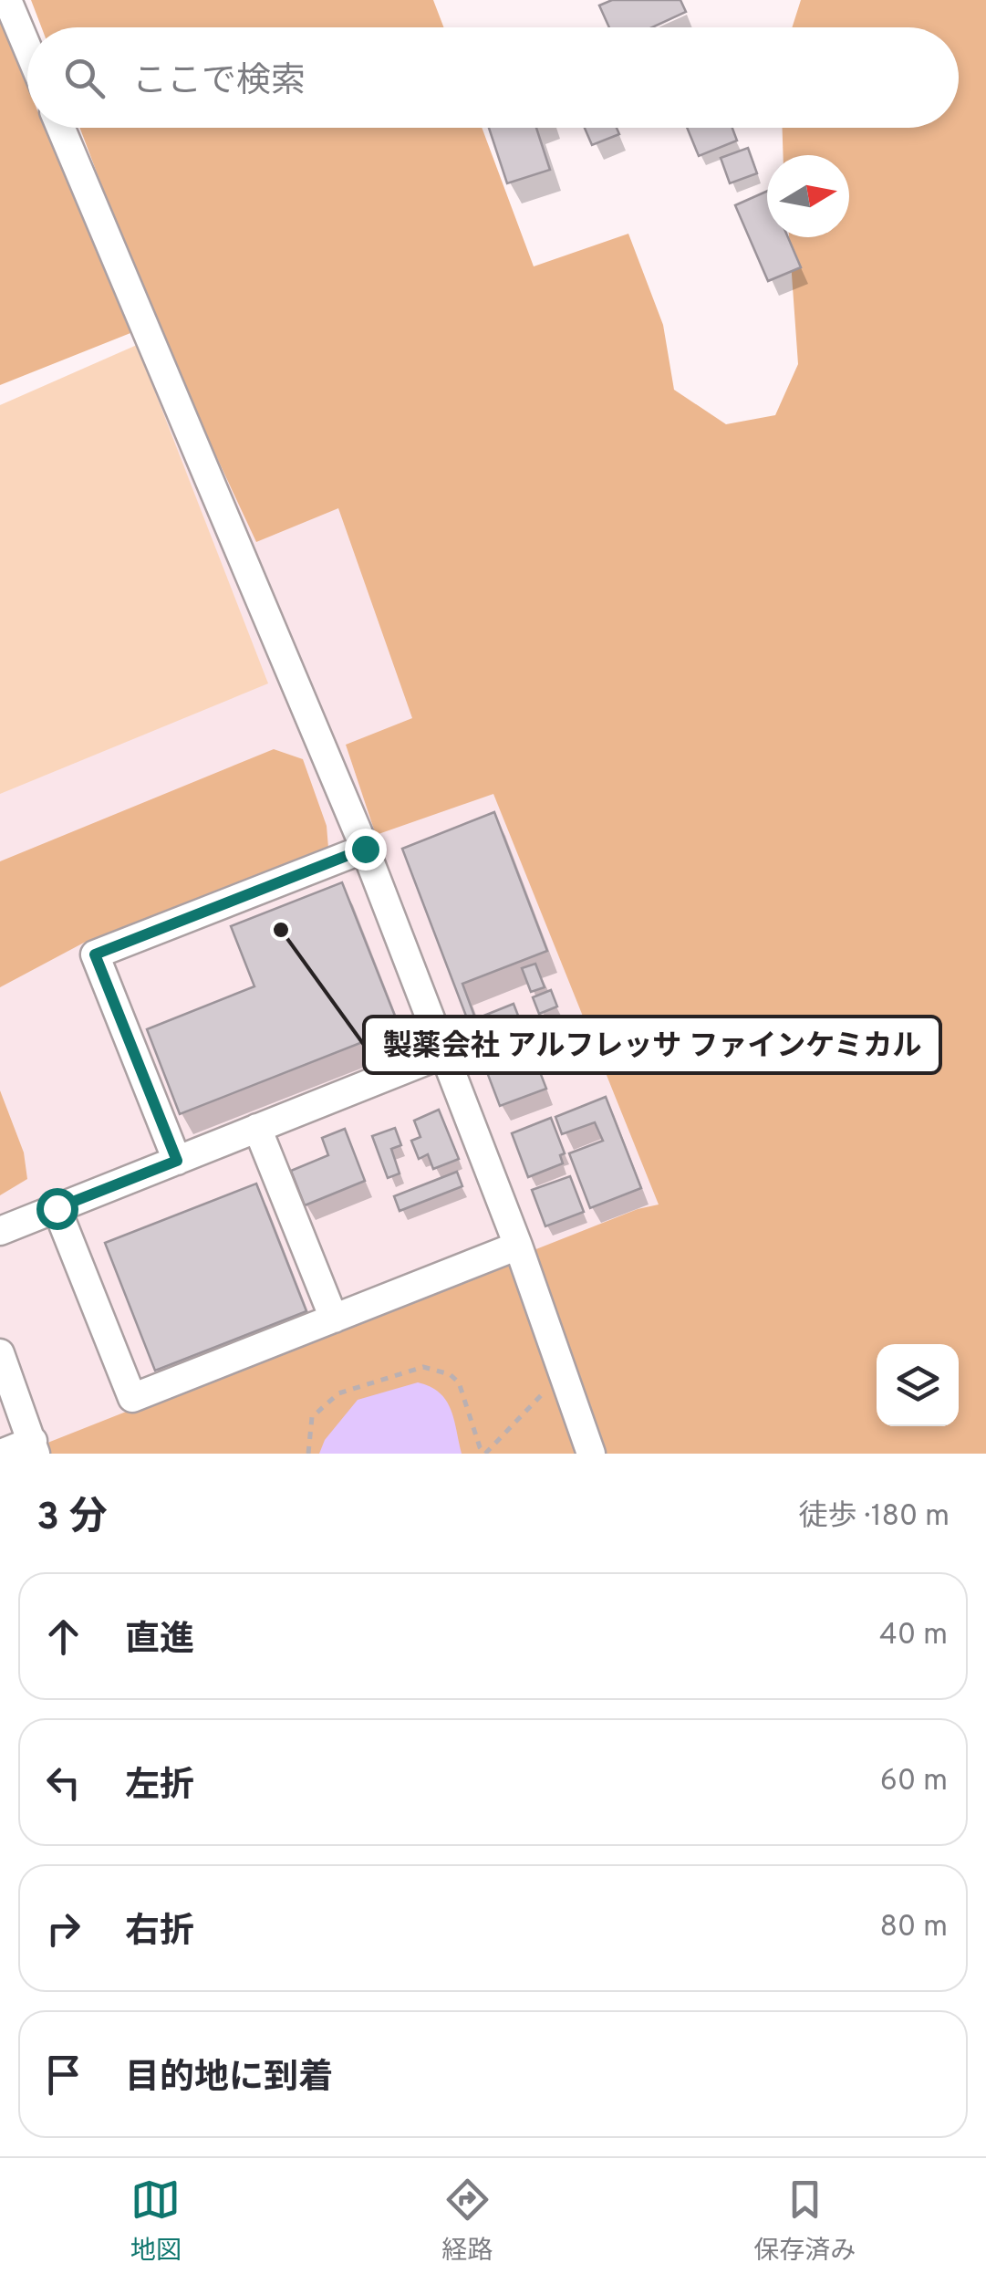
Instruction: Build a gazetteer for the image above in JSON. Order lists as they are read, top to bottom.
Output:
{
  "places": ["製薬会社 アルフレッサ ファインケミカル"],
  "north": "right",
  "page": {
    "search": "ここで検索",
    "heading": ["3 分", "徒歩 · 180 m"],
    "list": [
      ["直進", "40 m"],
      ["左折", "60 m"],
      ["右折", "80 m"],
      "目的地に到着"
    ],
    "nav": ["地図", "経路", "保存済み"]
  }
}
